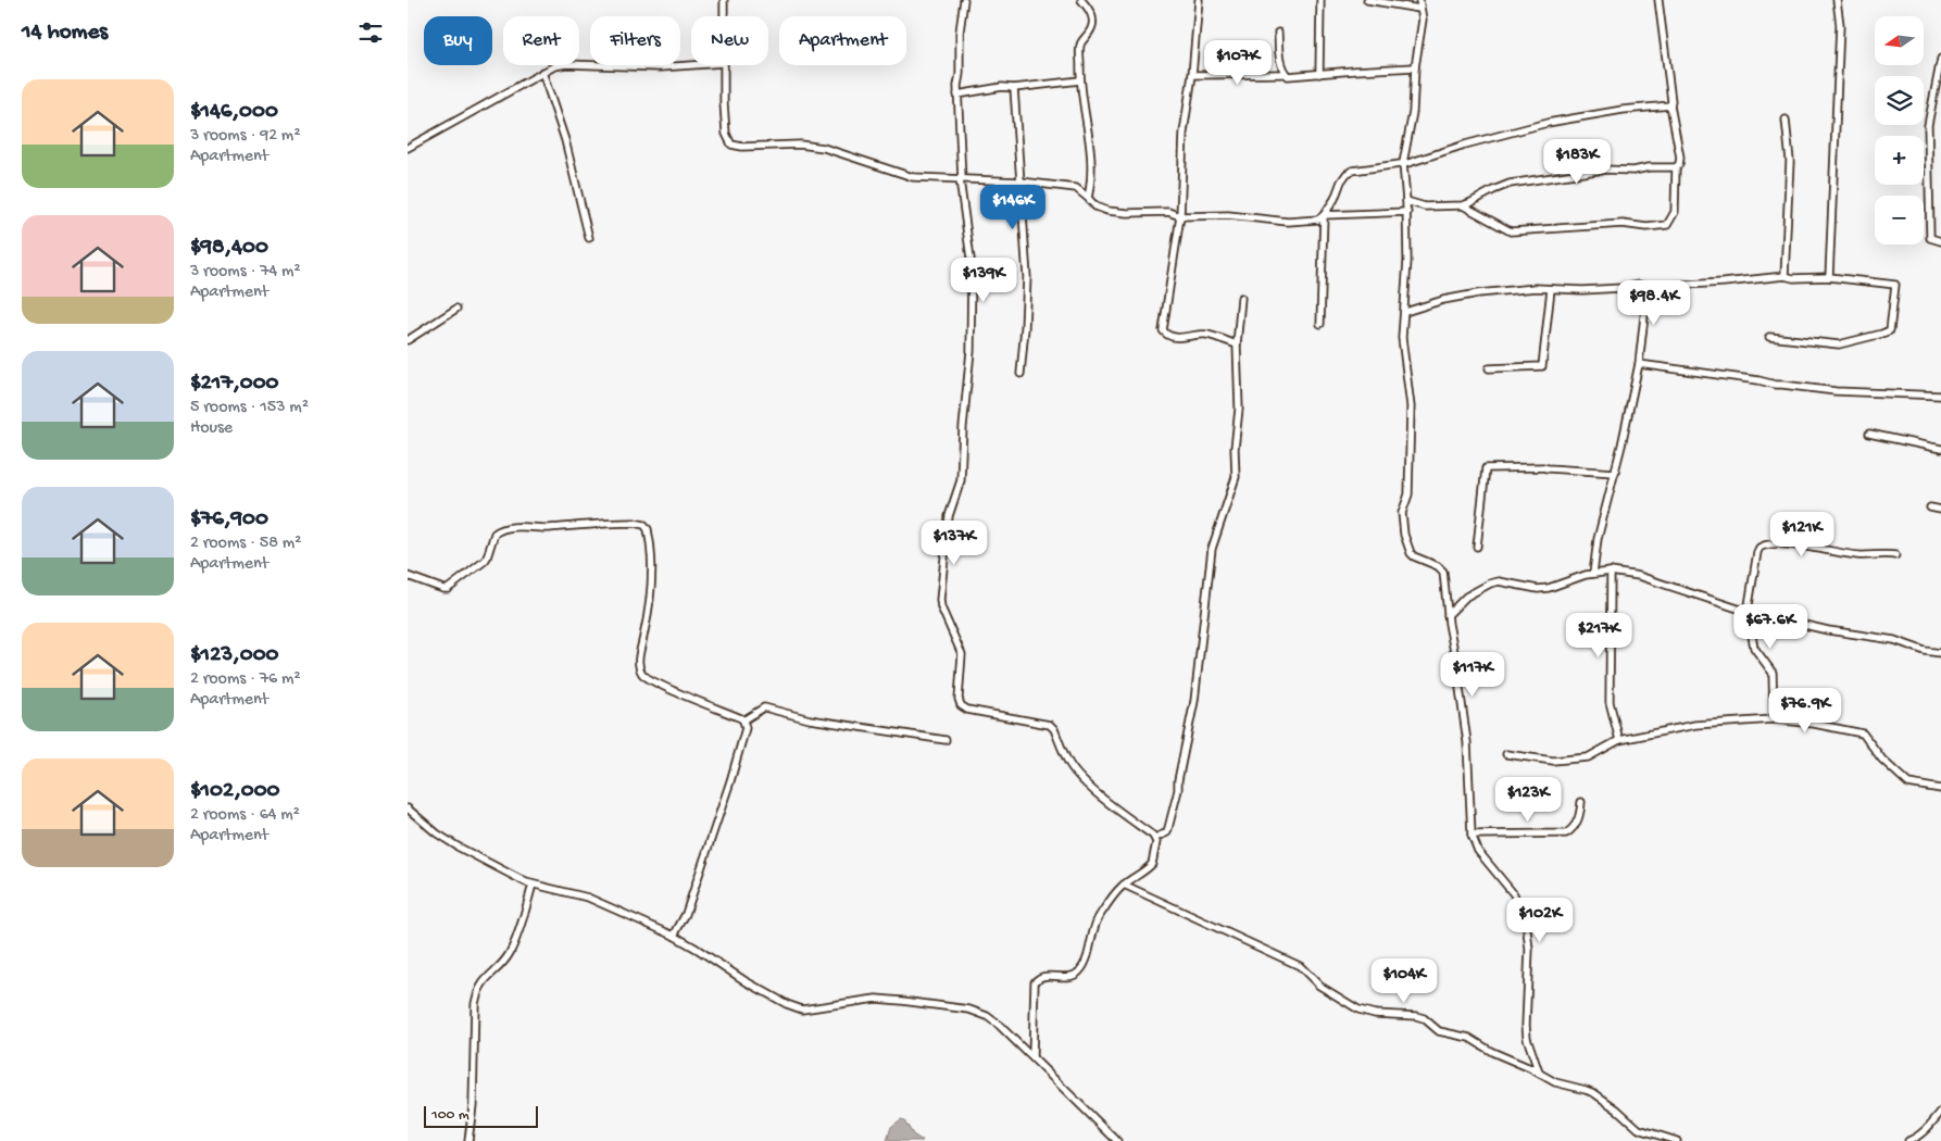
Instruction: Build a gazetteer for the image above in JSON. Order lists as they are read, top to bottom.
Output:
{
  "scale_bar": "100 m",
  "north": "left",
  "page": {
    "heading": "14 homes",
    "map_buttons": ["+", "−"],
    "chip": [
      "Buy",
      "Rent",
      "Filters",
      "New",
      "Apartment"
    ],
    "price": [
      "$107K",
      "$183K",
      "$146K",
      "$139K",
      "$98.4K",
      "$121K",
      "$137K",
      "$67.6K",
      "$217K",
      "$117K",
      "$76.9K",
      "$123K",
      "$102K",
      "$104K"
    ],
    "list": [
      {
        "name": "$146,000",
        "note": "3 rooms · 92 m² · Apartment"
      },
      {
        "name": "$98,400",
        "note": "3 rooms · 74 m² · Apartment"
      },
      {
        "name": "$217,000",
        "note": "5 rooms · 153 m² · House"
      },
      {
        "name": "$76,900",
        "note": "2 rooms · 58 m² · Apartment"
      },
      {
        "name": "$123,000",
        "note": "2 rooms · 76 m² · Apartment"
      },
      {
        "name": "$102,000",
        "note": "2 rooms · 64 m² · Apartment"
      }
    ],
    "scale": "100 m"
  }
}
